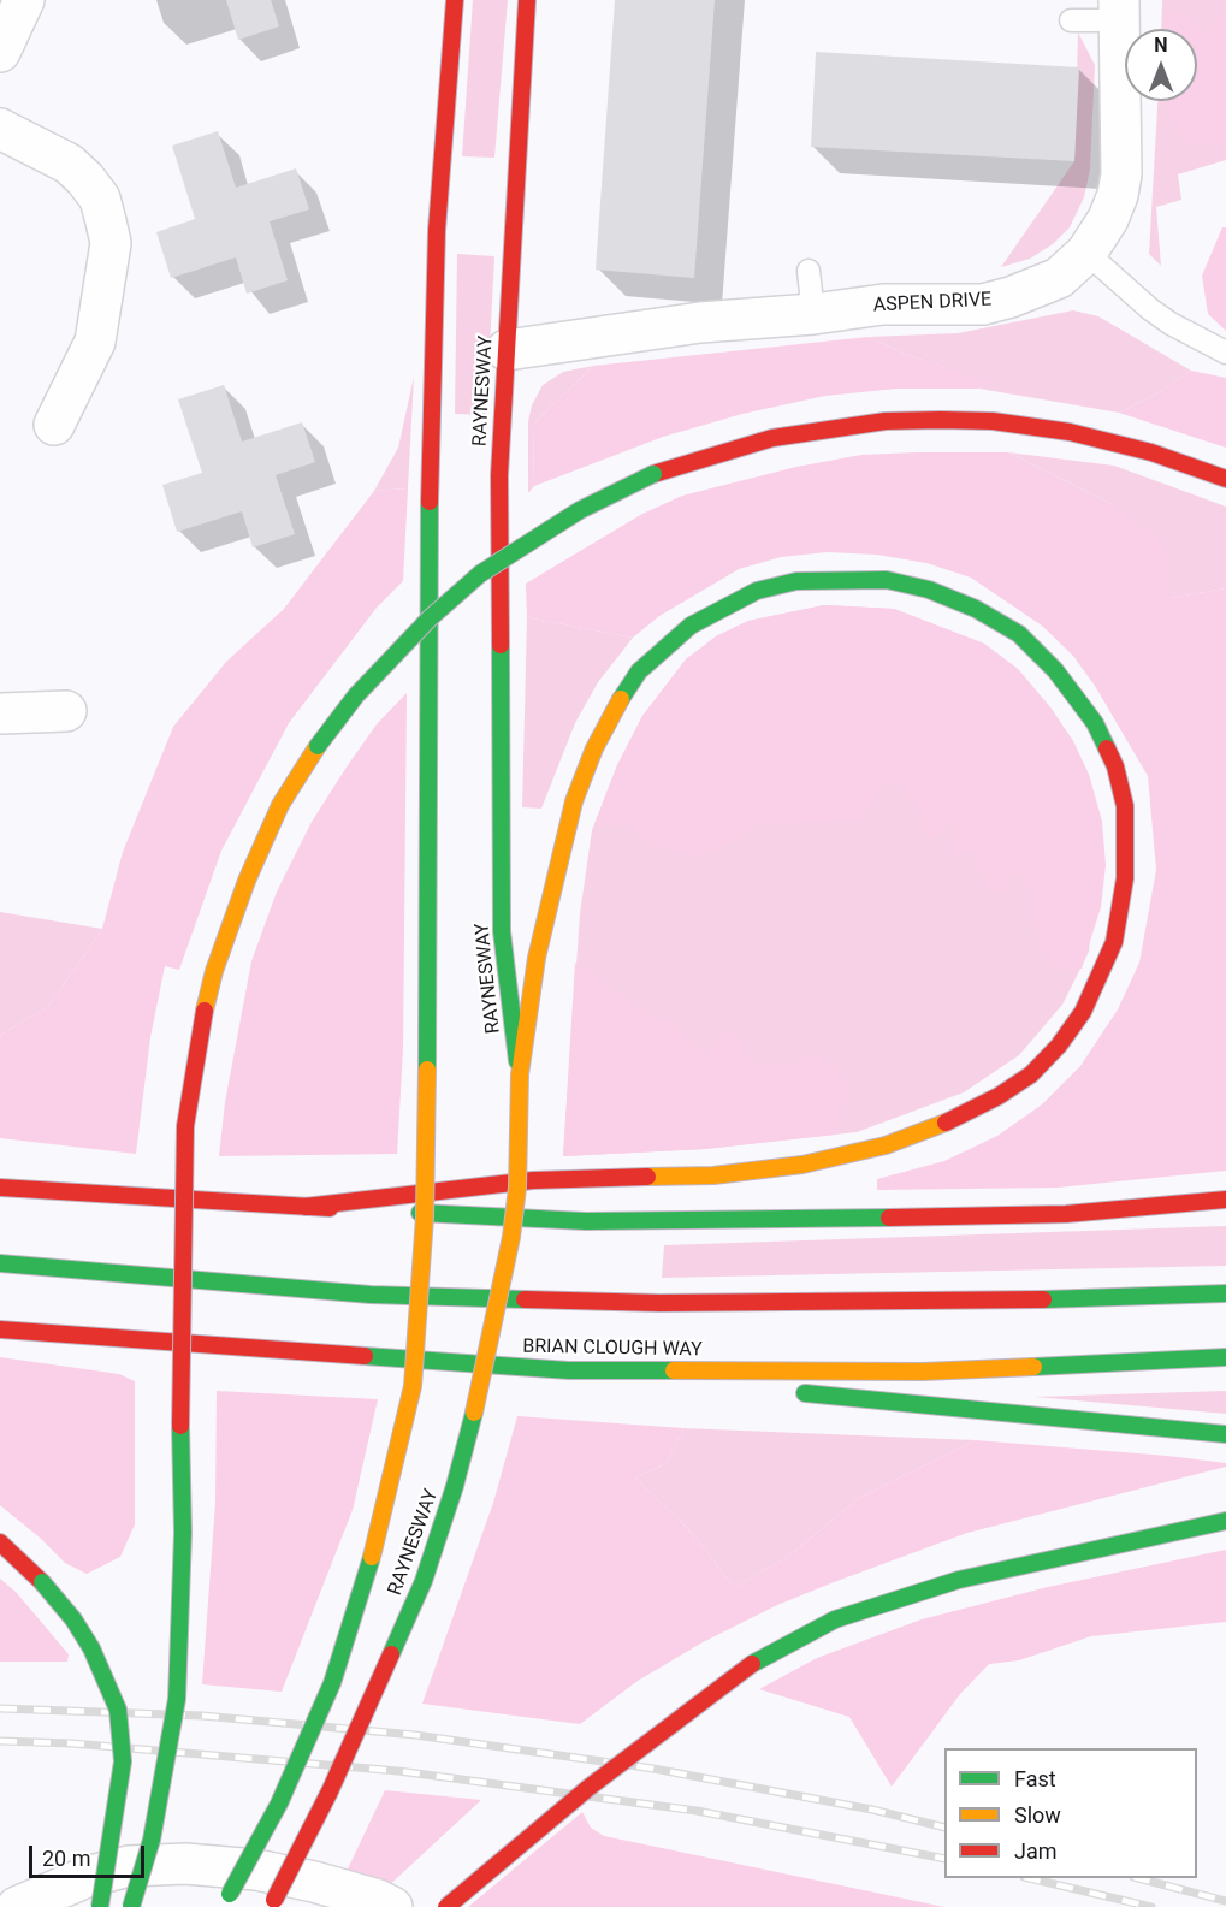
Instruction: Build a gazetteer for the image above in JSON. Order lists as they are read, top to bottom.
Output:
{
  "streets": {
    "main road": ["RAYNESWAY", "BRIAN CLOUGH WAY"],
    "street": ["ASPEN DRIVE"]
  },
  "crossings": [
    ["ASPEN DRIVE", "RAYNESWAY"]
  ],
  "legend": ["Fast", "Slow", "Jam"],
  "scale_bar": "20 m",
  "north": "top"
}
